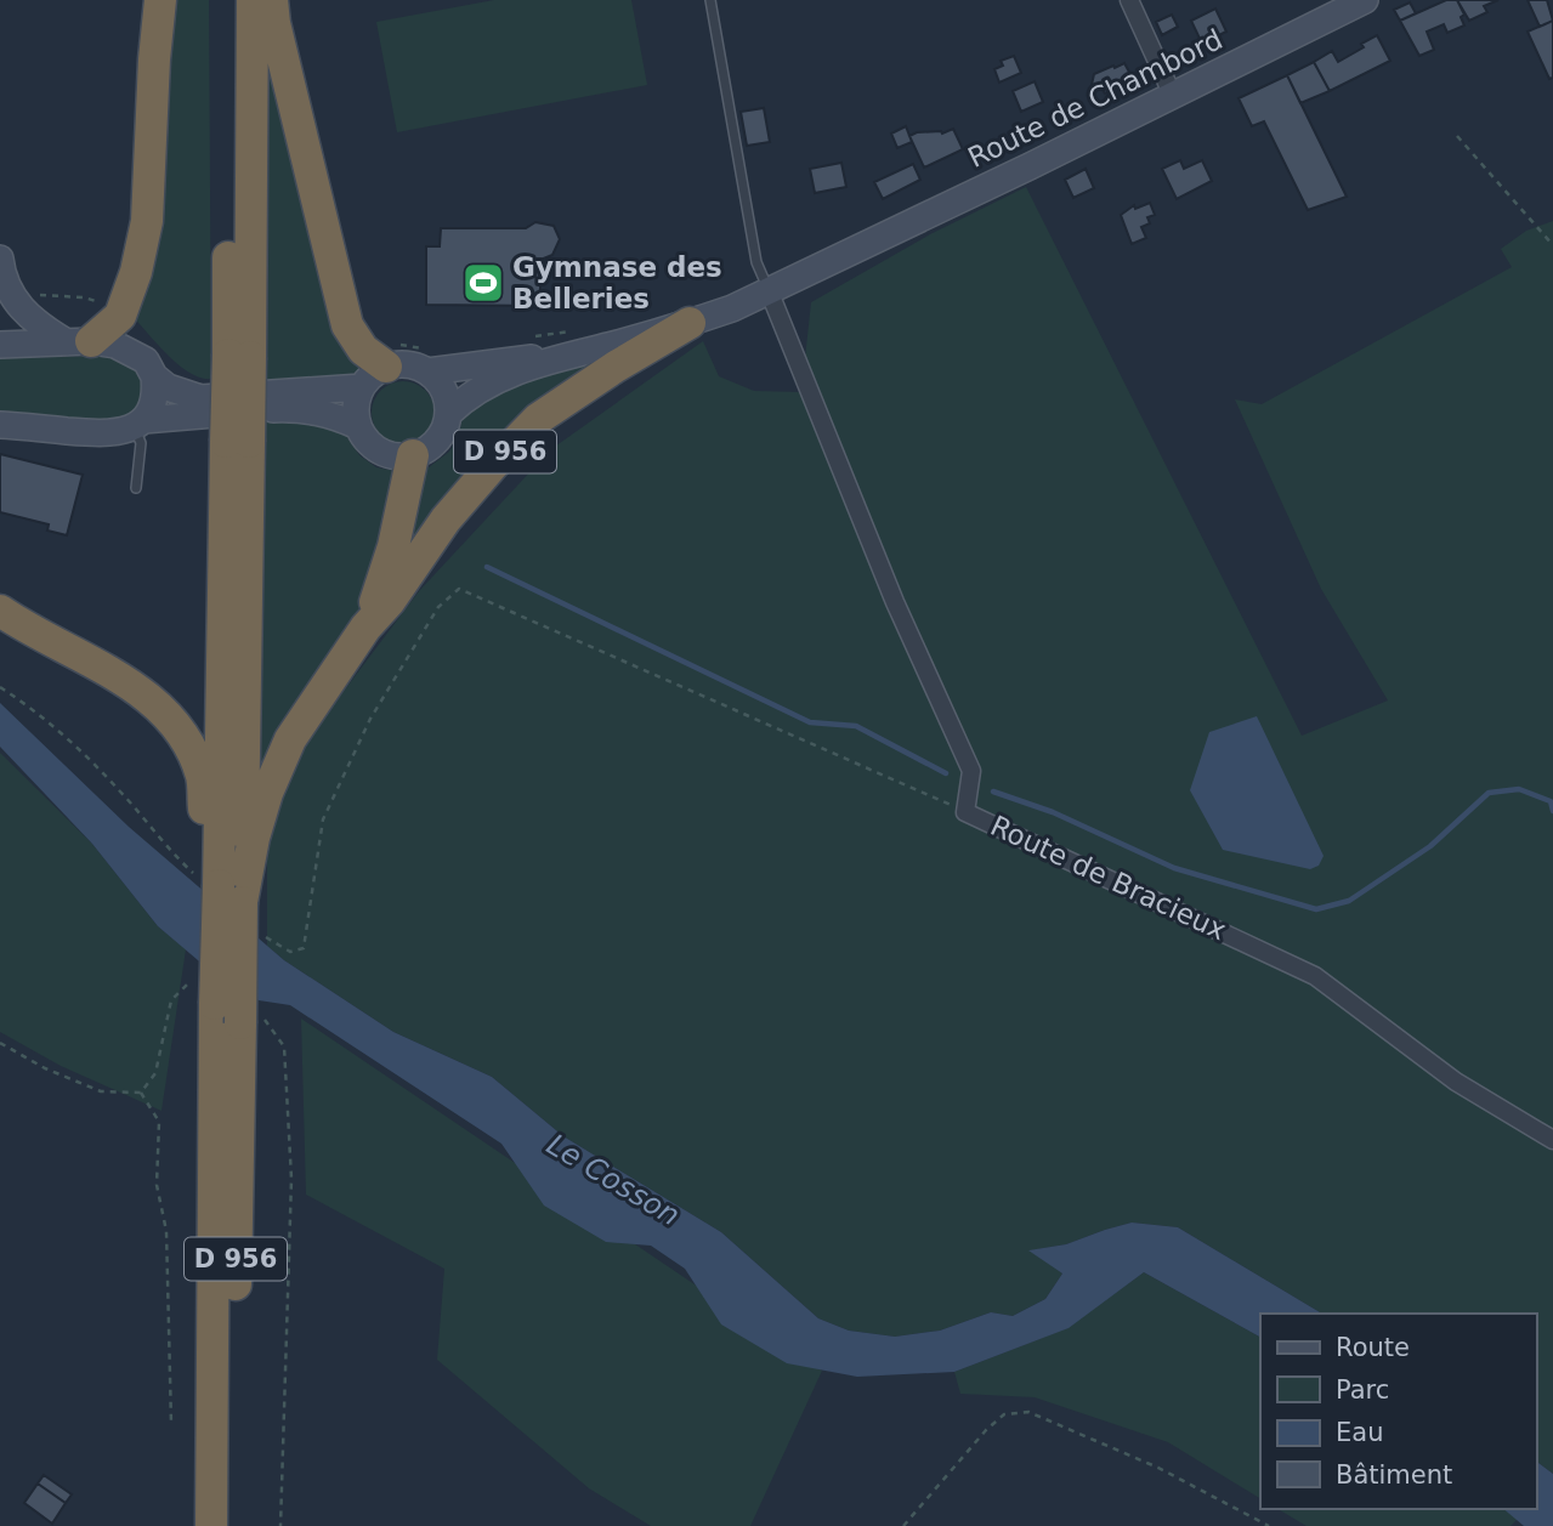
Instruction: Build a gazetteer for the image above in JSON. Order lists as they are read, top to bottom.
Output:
{
  "streets": {
    "highway": ["D 956"],
    "main road": ["Route de Chambord"],
    "street": ["Route de Bracieux"]
  },
  "crossings": [
    ["Route de Chambord", "D 956"],
    ["Route de Chambord", "Route de Bracieux"]
  ],
  "water": ["Le Cosson"],
  "places": {
    "sports": ["Gymnase des Belleries"]
  },
  "legend": [
    "Route",
    "Parc",
    "Eau",
    "Bâtiment"
  ]
}
